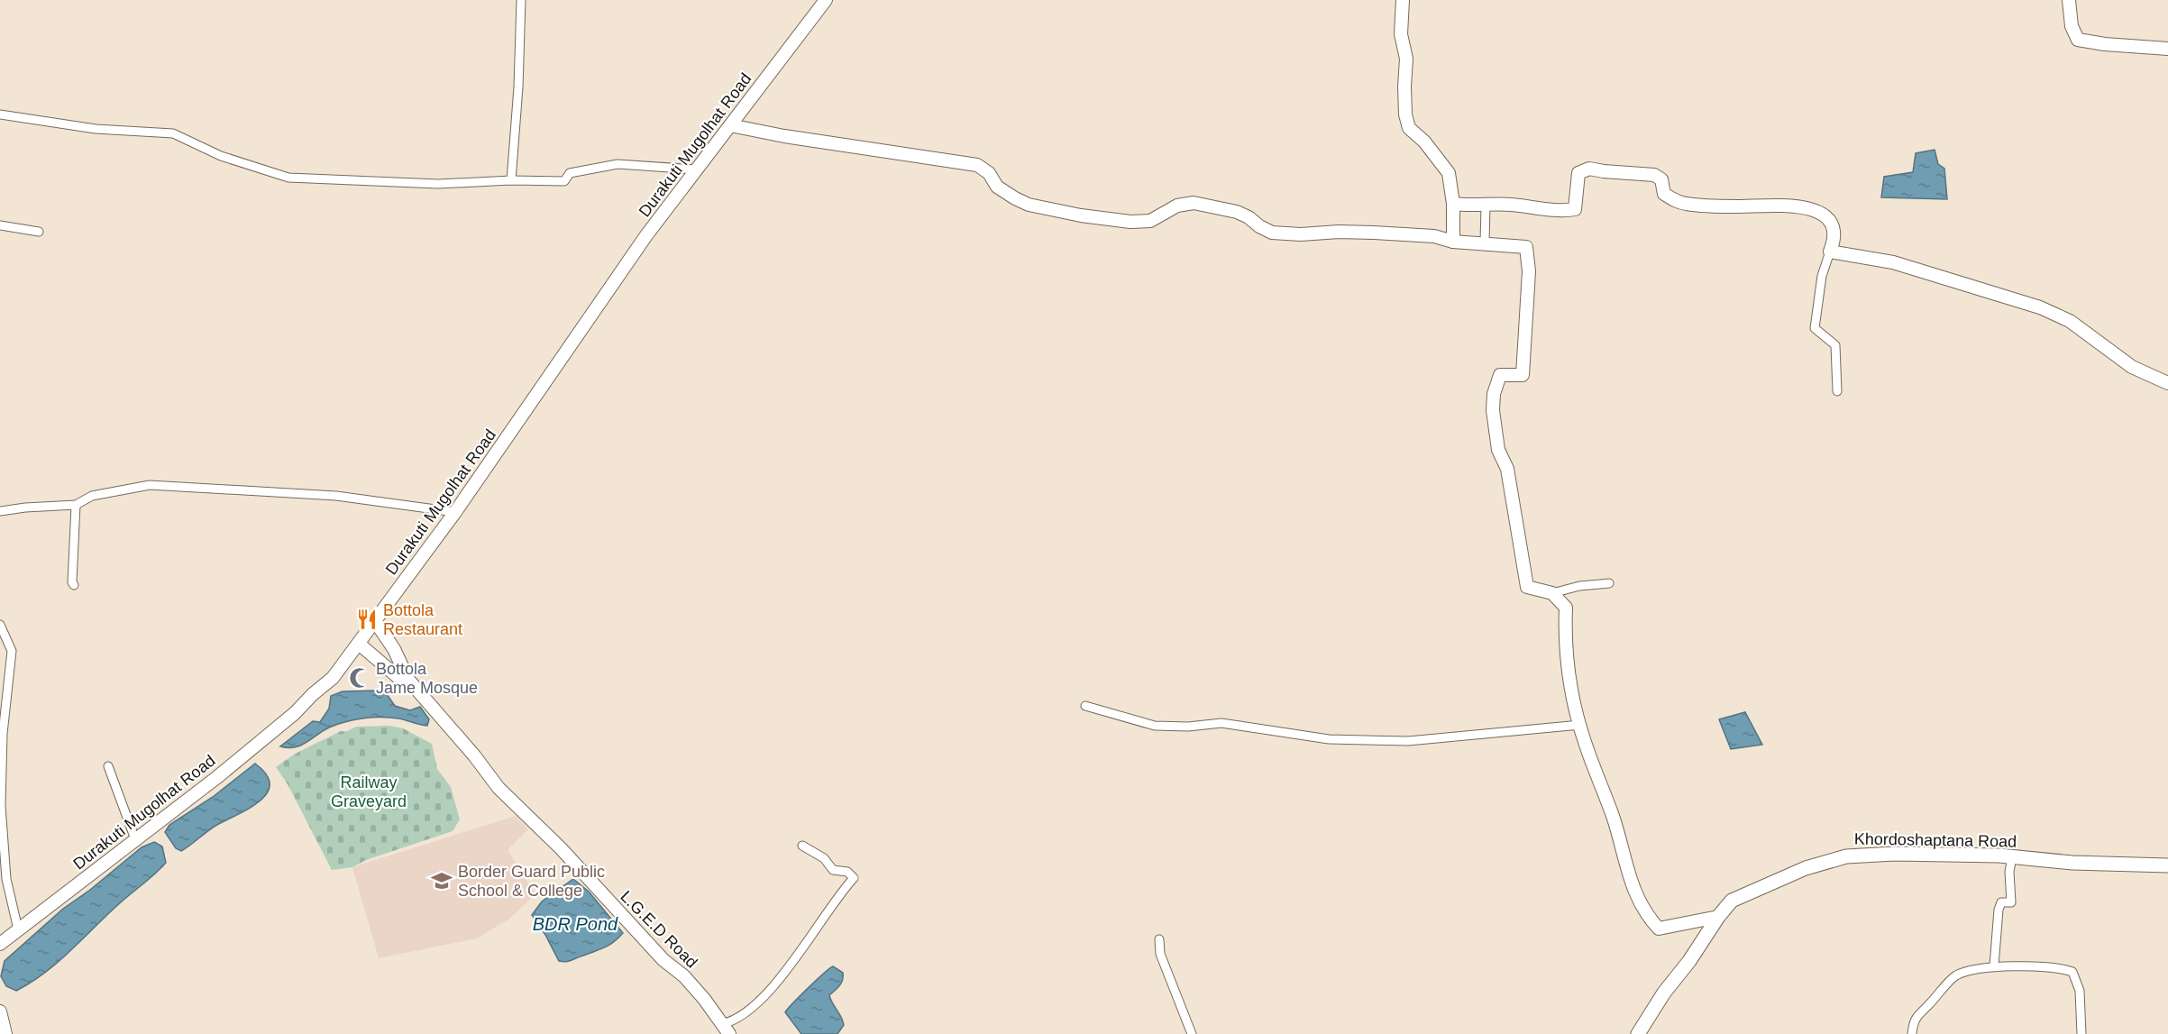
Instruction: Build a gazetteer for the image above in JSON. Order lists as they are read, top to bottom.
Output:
{
  "streets": {
    "main road": ["Khordoshaptana Road"],
    "street": ["Durakuti Mugolhat Road", "L.G.E.D Road"]
  },
  "water": ["BDR Pond"],
  "parks": ["Railway Graveyard"],
  "places": {
    "restaurant": ["Bottola Restaurant"],
    "mosque": ["Bottola Jame Mosque"],
    "school or university": ["Border Guard Public School & College"]
  }
}
